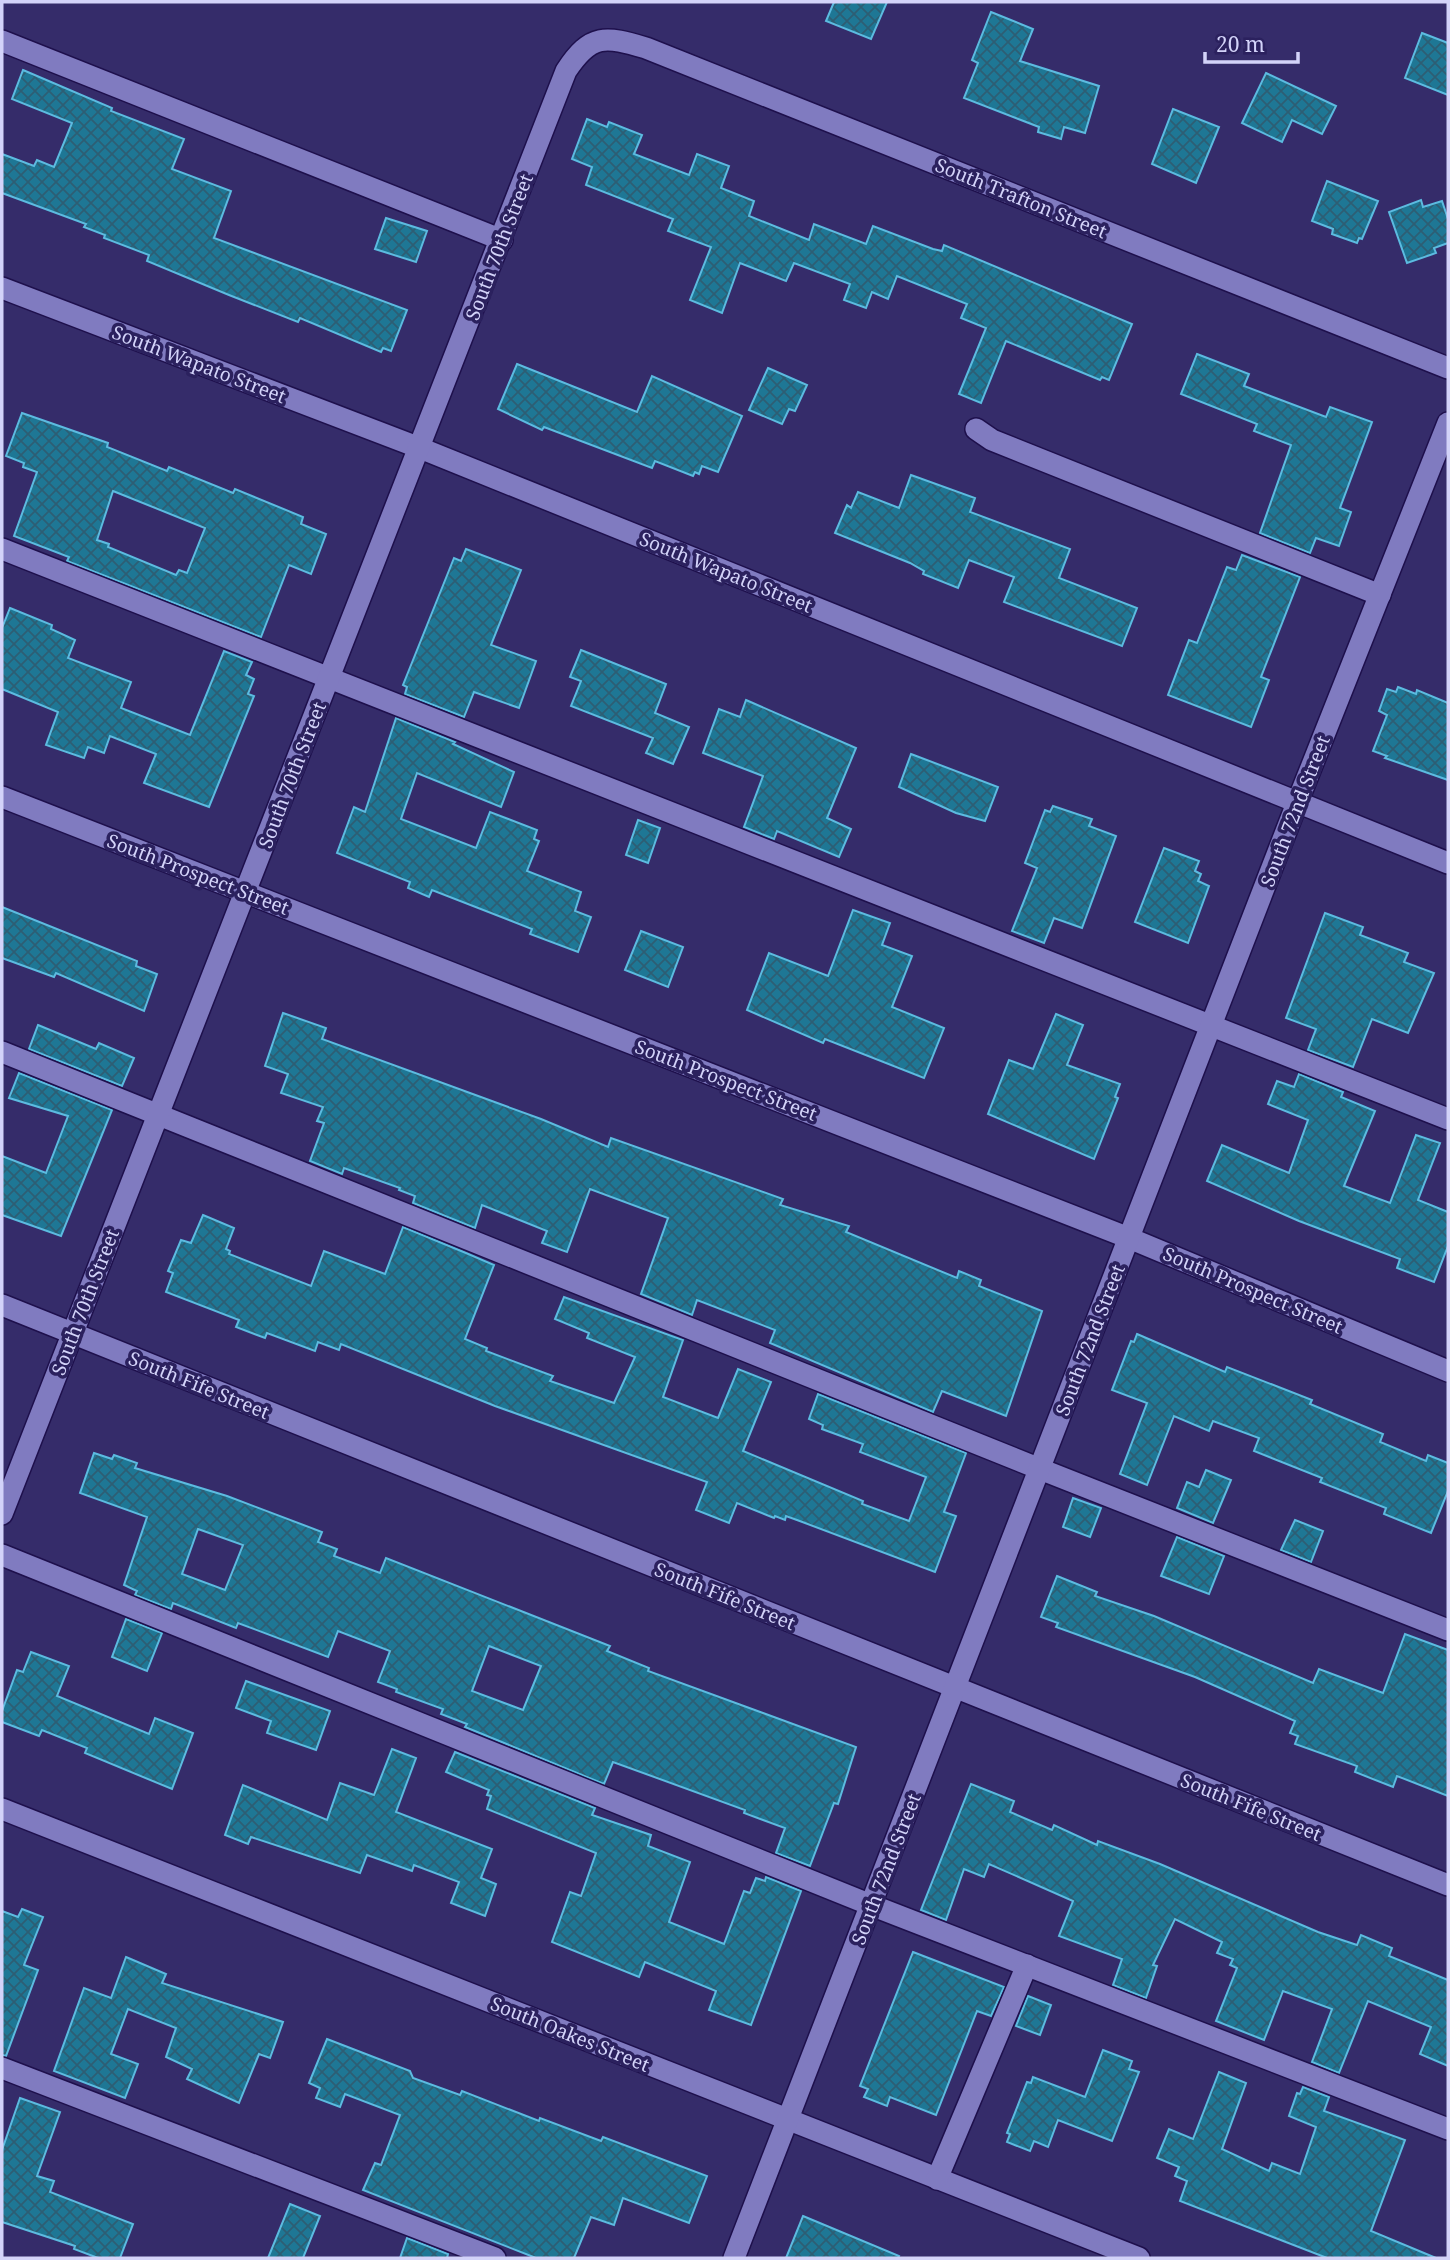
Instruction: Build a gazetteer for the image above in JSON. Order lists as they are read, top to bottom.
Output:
{
  "streets": {
    "street": [
      "South Trafton Street",
      "South 70th Street",
      "South Wapato Street",
      "South 72nd Street",
      "South Prospect Street",
      "South Fife Street",
      "South Oakes Street"
    ]
  },
  "crossings": [
    ["South Trafton Street", "South 70th Street"],
    ["South 70th Street", "South Wapato Street"],
    ["South 70th Street", "South Prospect Street"],
    ["South 70th Street", "South Fife Street"],
    ["South Wapato Street", "South 72nd Street"],
    ["South 72nd Street", "South Prospect Street"],
    ["South 72nd Street", "South Fife Street"],
    ["South 72nd Street", "South Oakes Street"]
  ],
  "scale_bar": "20 m"
}
